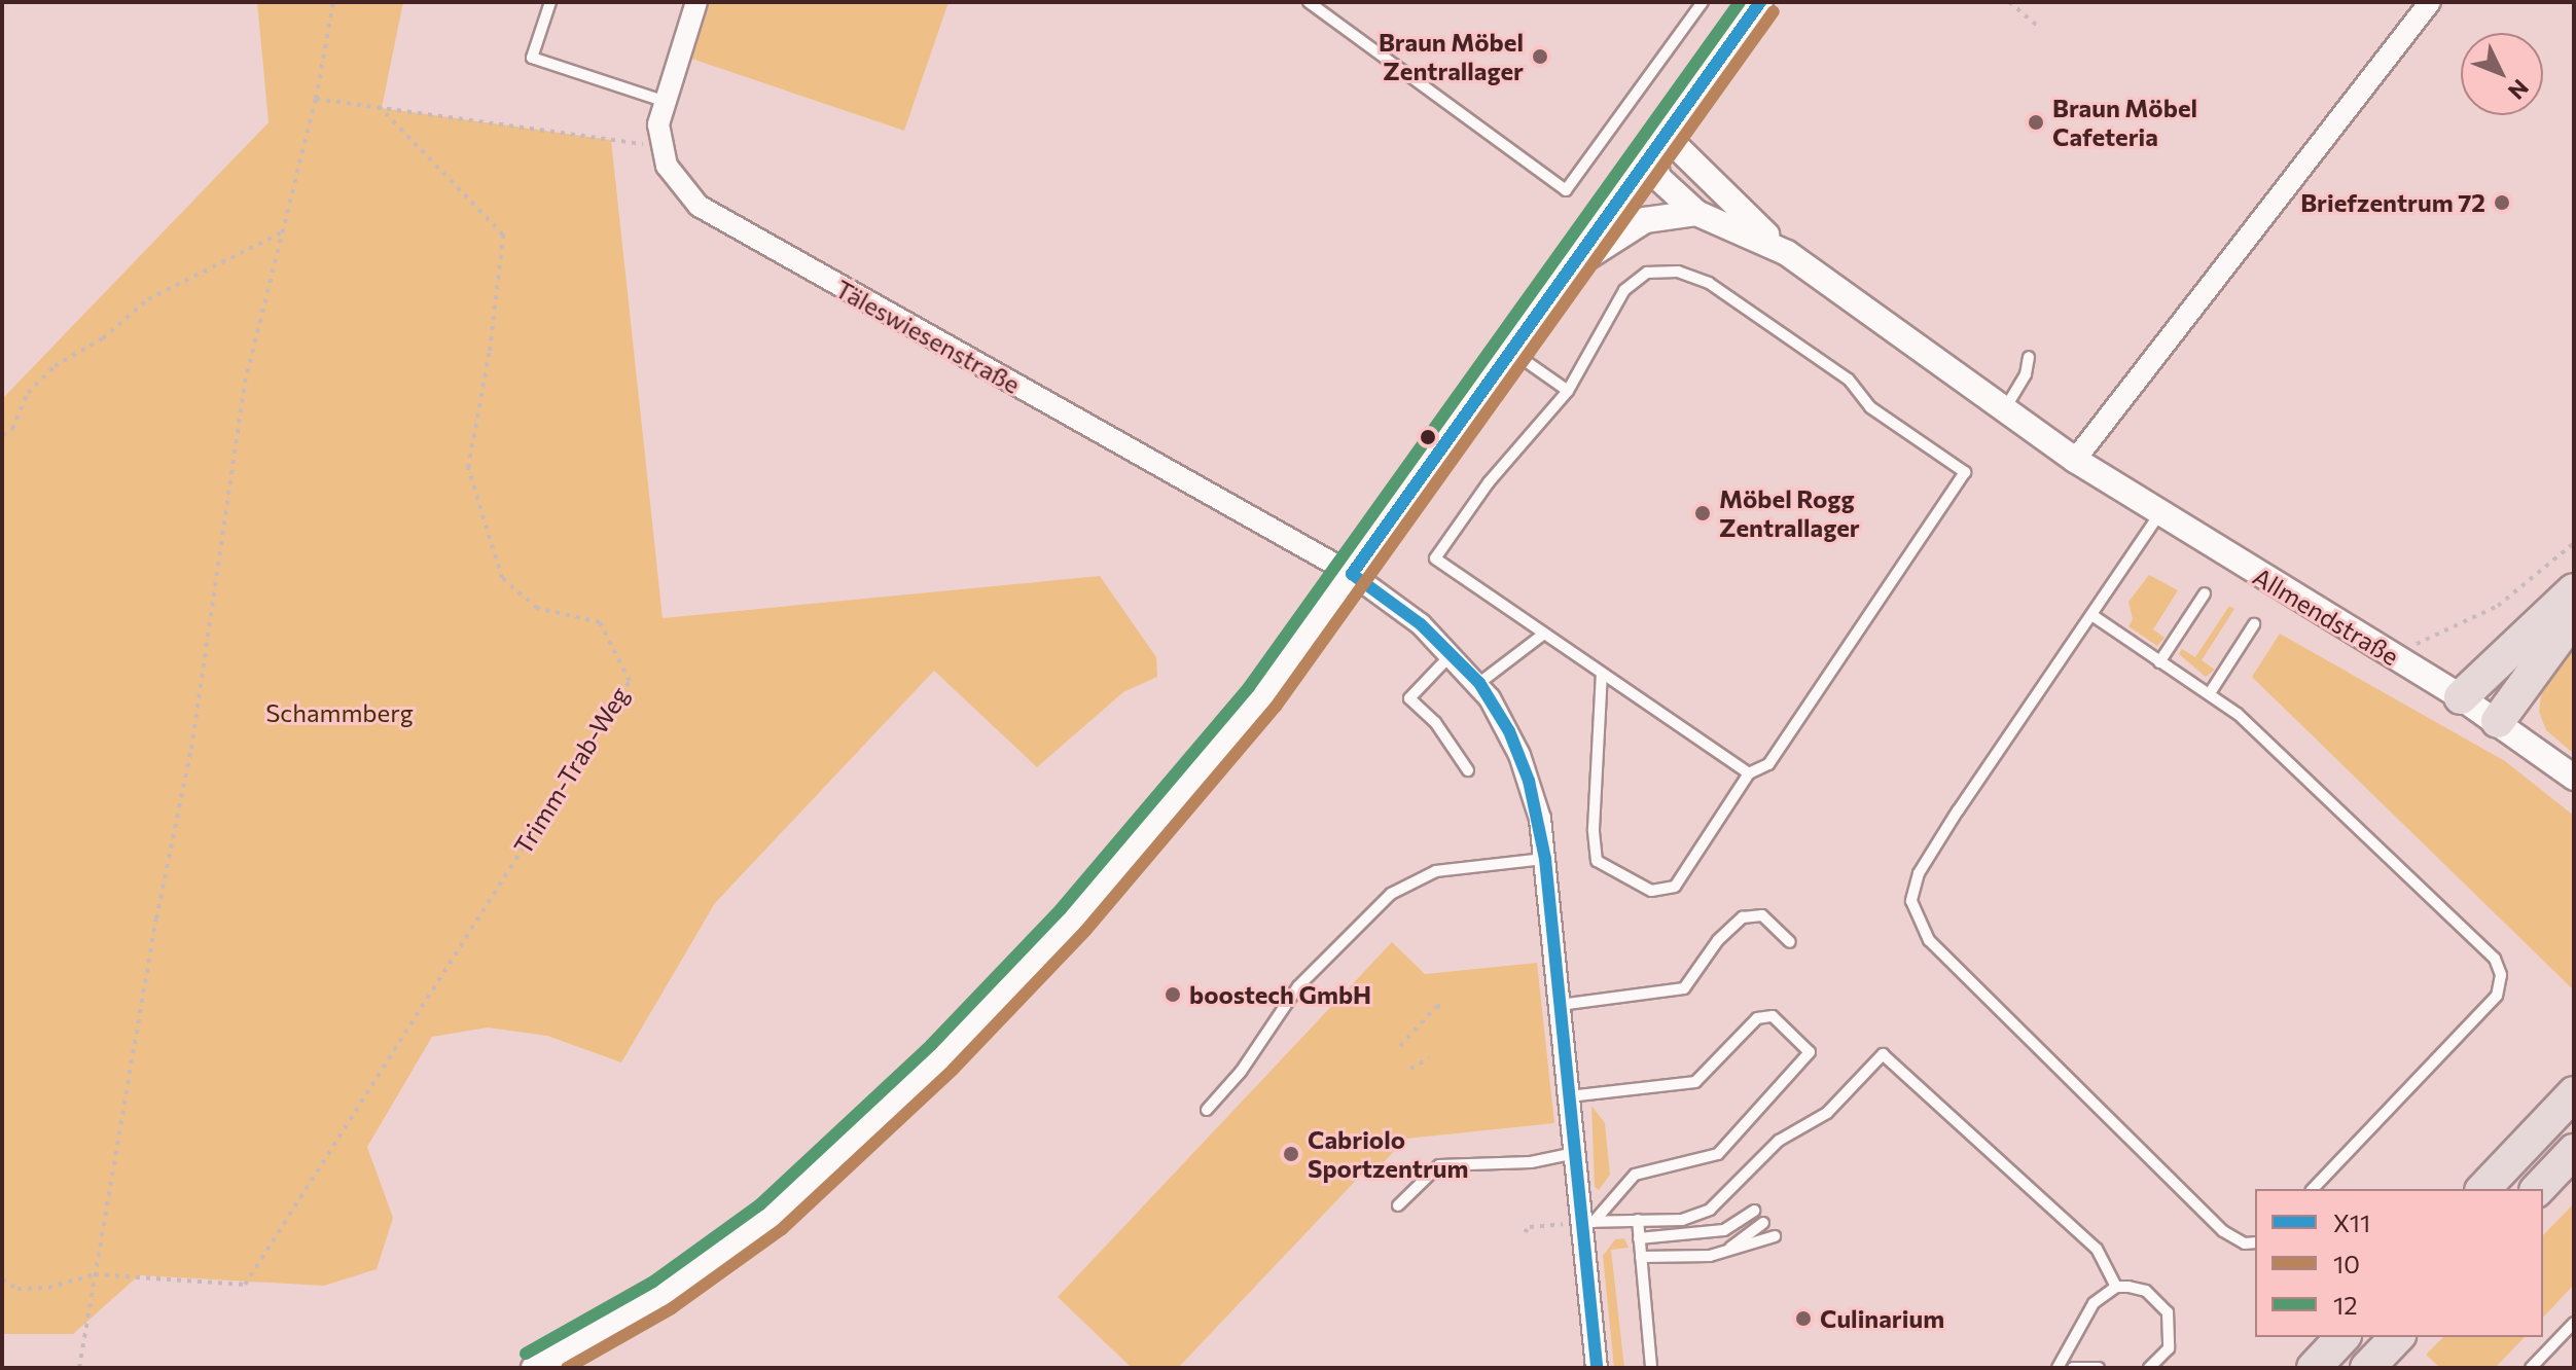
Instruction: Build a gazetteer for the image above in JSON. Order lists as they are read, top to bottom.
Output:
{
  "streets": {
    "street": ["Täleswiesenstraße", "Allmendstraße"],
    "path": ["Trimm-Trab-Weg"]
  },
  "parks": ["Schammberg"],
  "places": [
    "Braun Möbel Zentrallager",
    "Braun Möbel Cafeteria",
    "Briefzentrum 72",
    "Möbel Rogg Zentrallager",
    "boostech GmbH",
    "Cabriolo Sportzentrum",
    "Culinarium"
  ],
  "lines": ["transit line X11", "transit line 12", "transit line 10"],
  "legend": ["X11", "10", "12"],
  "north": "bottom right"
}
